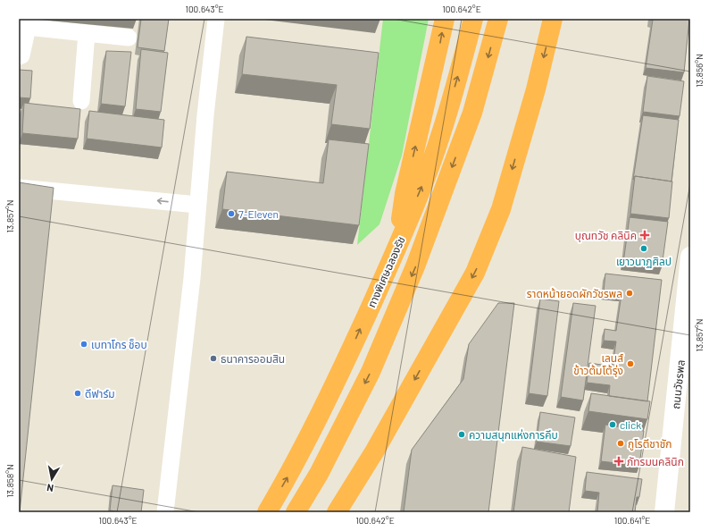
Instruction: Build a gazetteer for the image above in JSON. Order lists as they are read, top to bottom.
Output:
{
  "streets": {
    "highway": ["ทางพิเศษฉลองรัช"],
    "main road": ["ถนนวัชรพล"]
  },
  "places": {
    "other": [
      "7-Eleven",
      "เยาวนาฏศิลป",
      "ราดหน้ายอดผักวัชรพล",
      "เบทาโกร ช็อบ",
      "ธนาคารออมสิน",
      "เลนส์ ข้าวต้มโต้รุ่ง",
      "ดีฟาร์ม",
      "click",
      "ความสนุกแห่งการคีบ",
      "กูโรตีชาชัก"
    ],
    "health": ["บุณทวัช คลินิค", "ภัทรมนคลินิก"]
  },
  "north": "bottom",
  "coordinates": [
    "100.643°E",
    "100.642°E",
    "13.856°N",
    "13.857°N",
    "13.858°N",
    "100.641°E"
  ]
}
